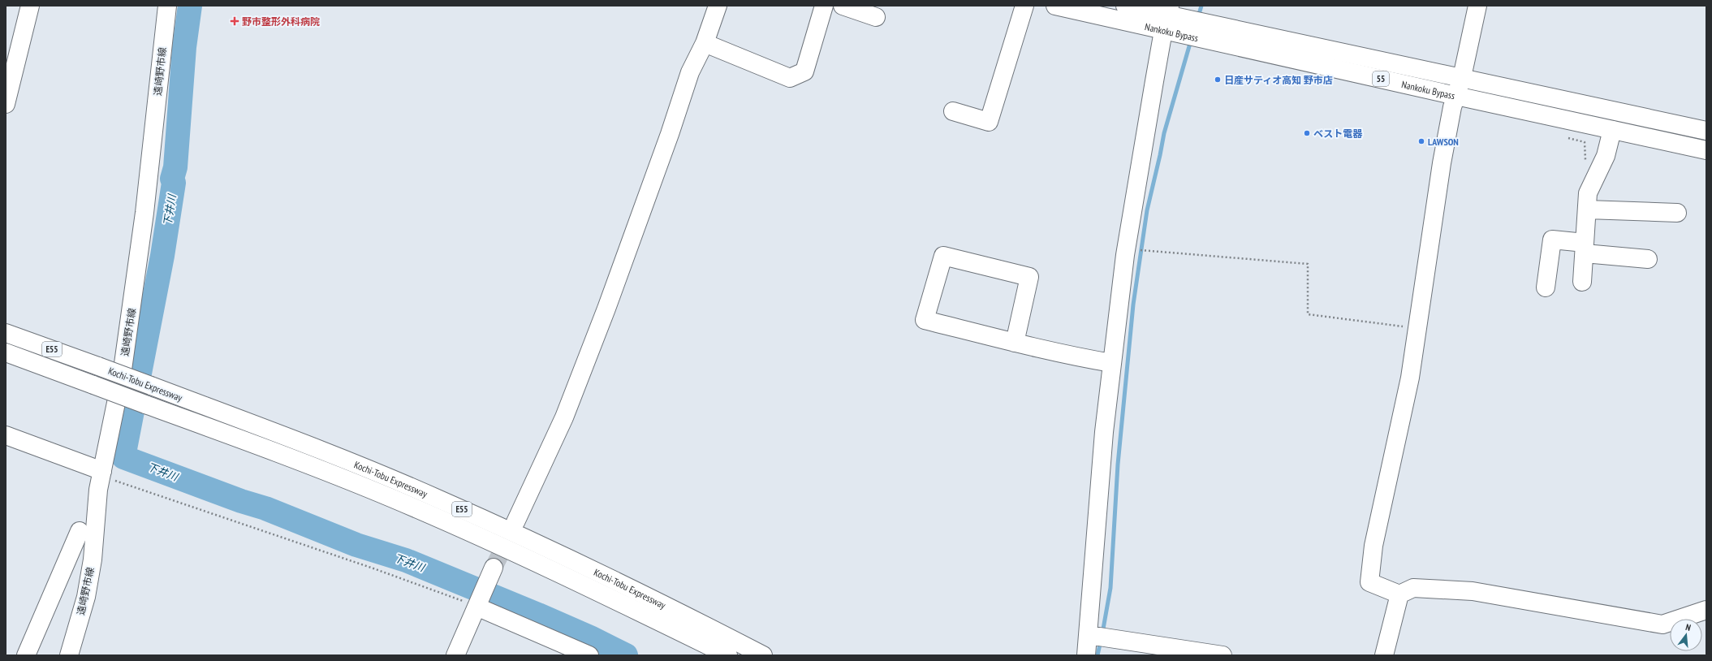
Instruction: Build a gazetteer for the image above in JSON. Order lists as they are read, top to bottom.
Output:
{
  "streets": {
    "main road": [
      "Nankoku Bypass",
      "遠崎野市線",
      "55",
      "E55",
      "Kochi-Tobu Expressway"
    ]
  },
  "water": ["下井川"],
  "places": {
    "health": ["野市整形外科病院"],
    "other": ["日産サティオ高知 野市店", "ベスト電器", "LAWSON"]
  },
  "north": "top"
}
